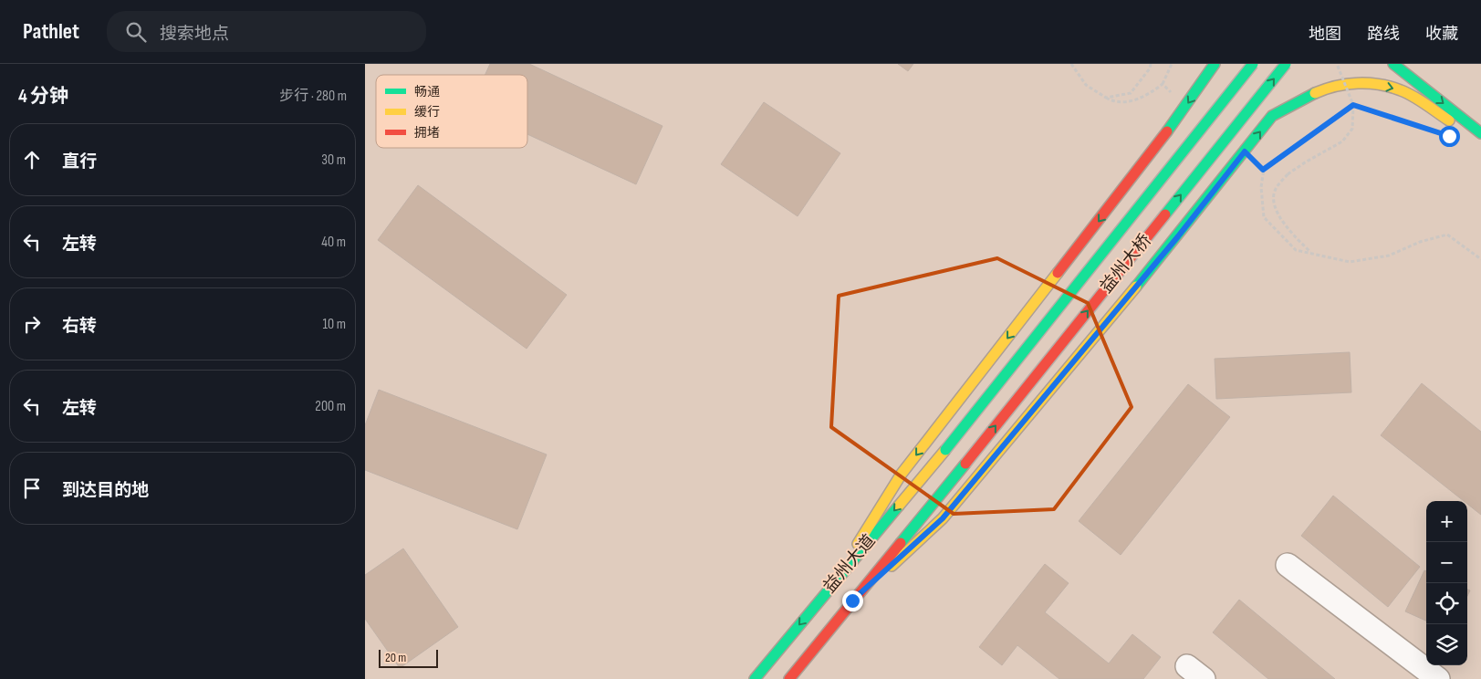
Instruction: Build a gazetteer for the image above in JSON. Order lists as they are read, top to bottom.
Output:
{
  "streets": {
    "main road": ["益州大桥", "益州大道"]
  },
  "crossings": [
    ["益州大桥", "益州大道"]
  ],
  "legend": ["畅通", "缓行", "拥堵"],
  "scale_bar": "20 m",
  "page": {
    "header": "Pathlet",
    "search": "搜索地点",
    "nav": ["地图", "路线", "收藏"],
    "heading": ["4 分钟", "步行 · 280 m"],
    "list": [
      ["直行", "30 m"],
      ["左转", "40 m"],
      ["右转", "10 m"],
      ["左转", "200 m"],
      "到达目的地"
    ],
    "map_buttons": ["+", "−"],
    "scale": "20 m"
  }
}
